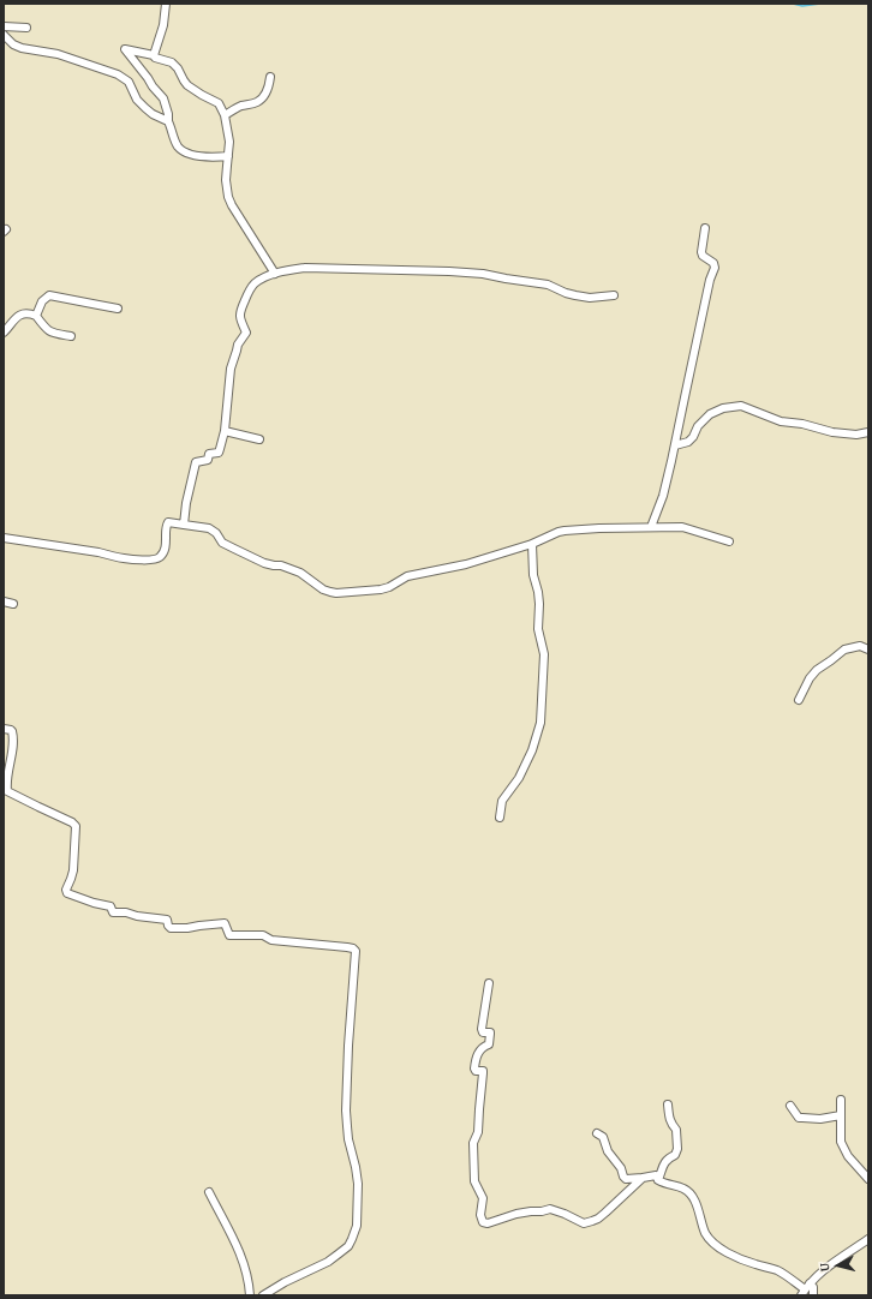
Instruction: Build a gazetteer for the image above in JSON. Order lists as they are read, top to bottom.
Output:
{
  "north": "left"
}
